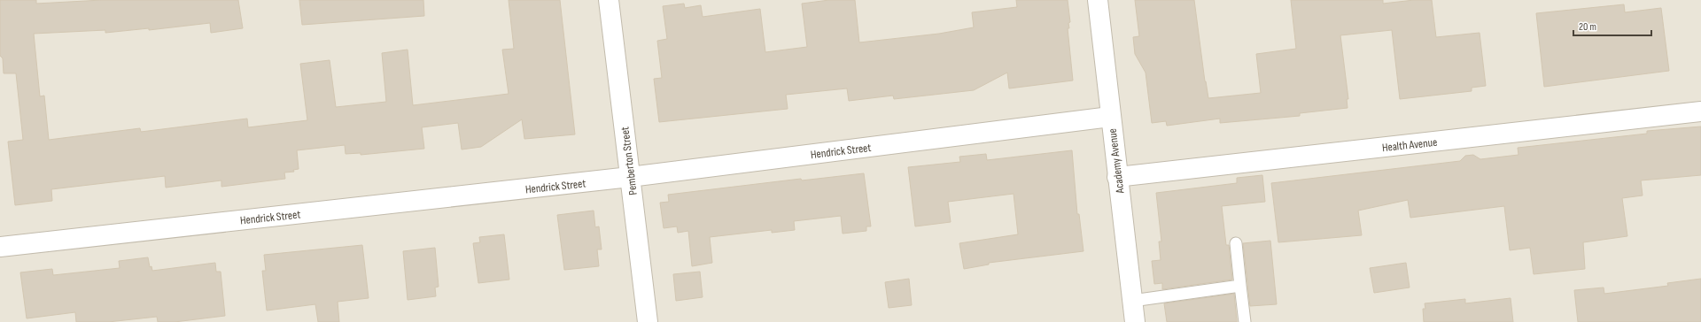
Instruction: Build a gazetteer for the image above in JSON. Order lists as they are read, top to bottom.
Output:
{
  "streets": {
    "street": [
      "Health Avenue",
      "Hendrick Street",
      "Pemberton Street",
      "Academy Avenue"
    ]
  },
  "crossings": [
    ["Health Avenue", "Academy Avenue"],
    ["Hendrick Street", "Pemberton Street"],
    ["Hendrick Street", "Academy Avenue"]
  ],
  "scale_bar": "20 m"
}
